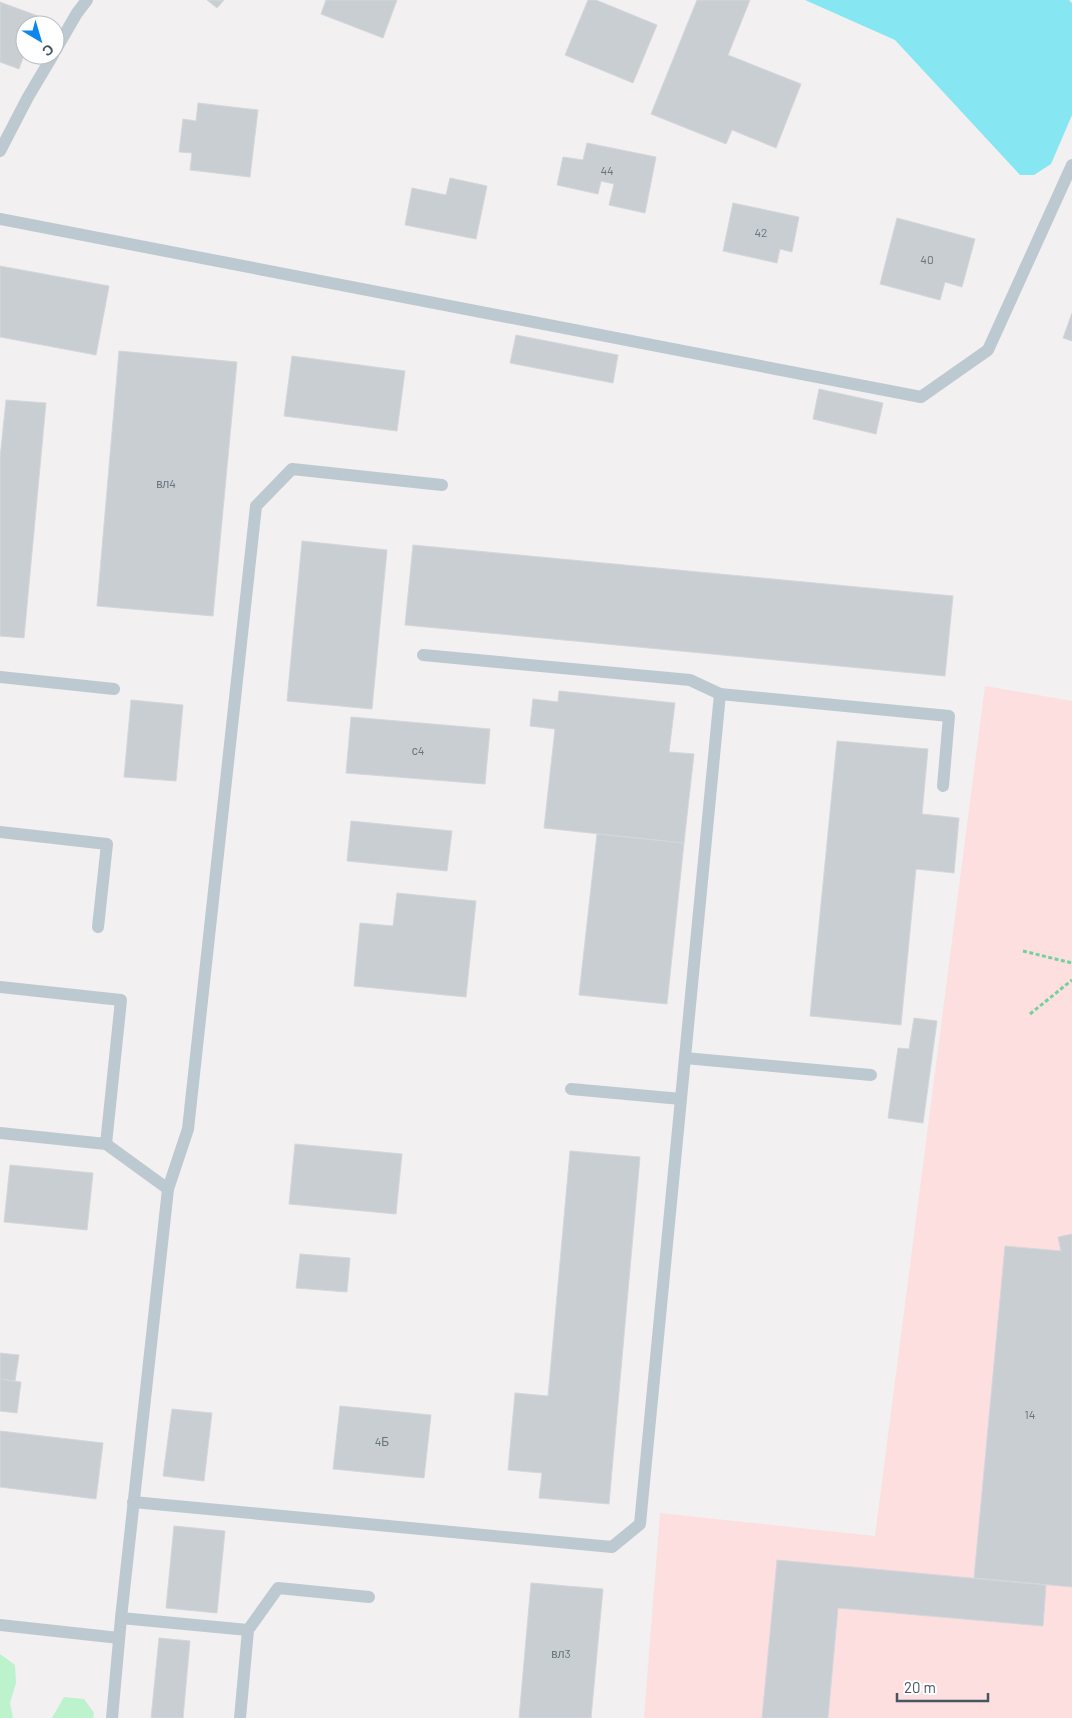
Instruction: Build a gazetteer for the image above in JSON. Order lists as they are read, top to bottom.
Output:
{
  "house_numbers": [
    "44",
    "42",
    "40",
    "вл4",
    "с4",
    "14",
    "4Б",
    "вл3"
  ],
  "scale_bar": "20 m",
  "north": "bottom right"
}
